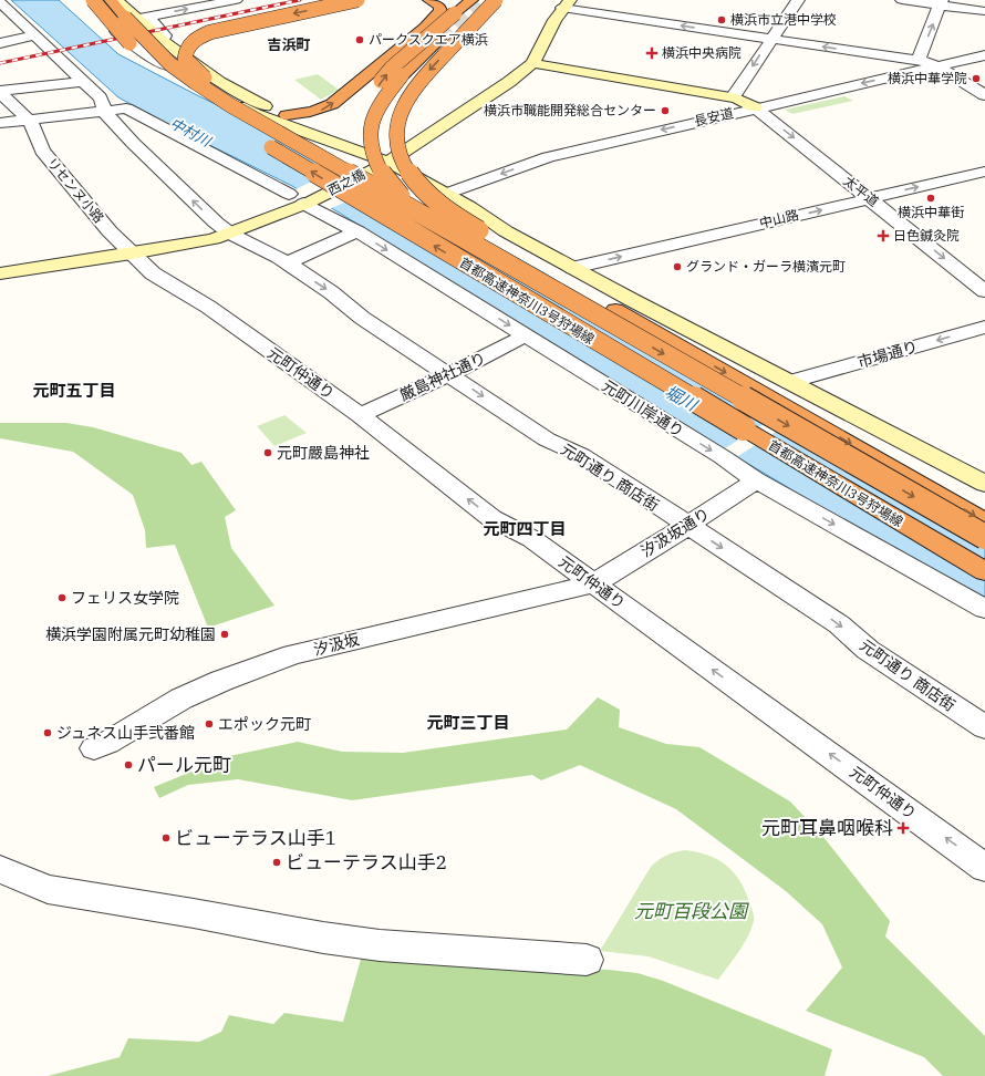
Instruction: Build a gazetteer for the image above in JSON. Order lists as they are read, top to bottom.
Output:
{
  "streets": {
    "highway": ["首都高速神奈川3号狩場線"],
    "street": [
      "長安道",
      "西之橋",
      "リセンヌ小路",
      "太平道",
      "中山路",
      "市場通り",
      "元町仲通り",
      "厳島神社通り",
      "元町川岸通り",
      "元町通り 商店街",
      "汐汲坂通り",
      "汐汲坂"
    ]
  },
  "crossings": [
    ["長安道", "太平道"],
    ["西之橋", "リセンヌ小路"],
    ["西之橋", "太平道"],
    ["西之橋", "元町川岸通り"],
    ["西之橋", "元町通り 商店街"],
    ["リセンヌ小路", "元町仲通り"],
    ["リセンヌ小路", "元町川岸通り"],
    ["太平道", "中山路"],
    ["元町仲通り", "厳島神社通り"],
    ["元町仲通り", "汐汲坂通り"],
    ["元町仲通り", "汐汲坂"],
    ["厳島神社通り", "元町川岸通り"],
    ["厳島神社通り", "元町通り 商店街"],
    ["元町川岸通り", "元町通り 商店街"],
    ["元町川岸通り", "汐汲坂通り"],
    ["元町通り 商店街", "汐汲坂通り"],
    ["汐汲坂通り", "汐汲坂"]
  ],
  "one_way": ["市場通り", "元町仲通り"],
  "districts": [
    "吉浜町",
    "元町五丁目",
    "元町四丁目",
    "元町三丁目"
  ],
  "water": ["中村川", "堀川"],
  "parks": ["元町百段公園"],
  "places": {
    "other": [
      "横浜市立港中学校",
      "パークスクエア横浜",
      "横浜中華学院",
      "横浜市職能開発総合センター",
      "横浜中華街",
      "グランド・ガーラ横濱元町",
      "元町嚴島神社",
      "フェリス女学院",
      "横浜学園附属元町幼稚園",
      "エポック元町",
      "ジュネス山手弐番館",
      "パール元町",
      "ビューテラス山手1",
      "ビューテラス山手2"
    ],
    "health": ["横浜中央病院", "日色鍼灸院", "元町耳鼻咽喉科"]
  }
}
